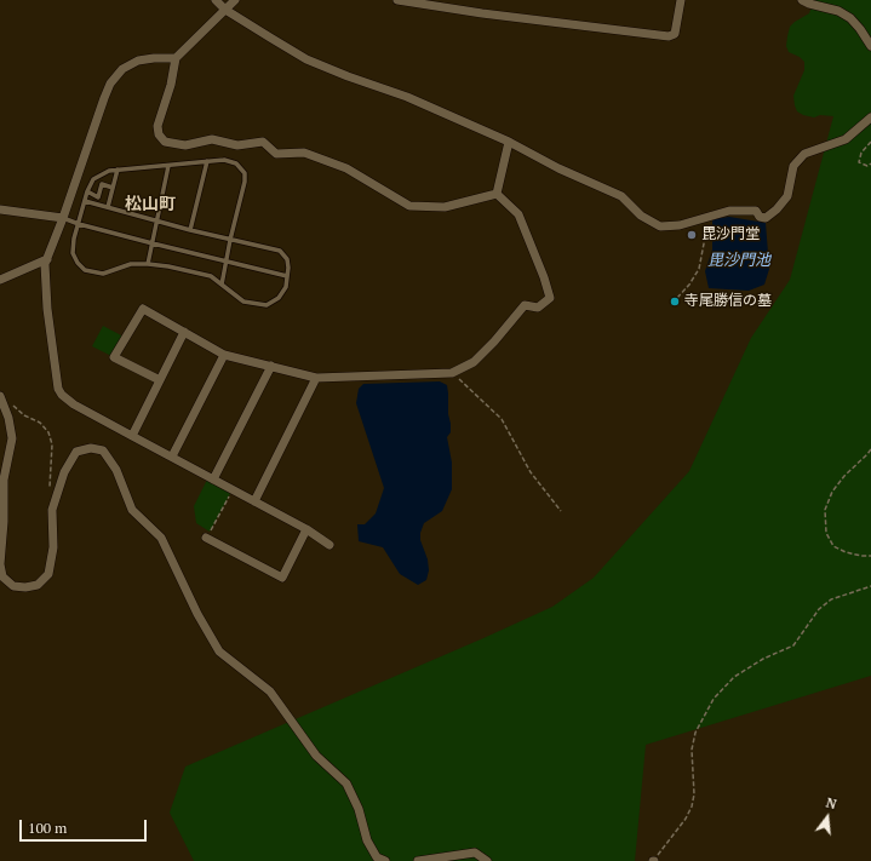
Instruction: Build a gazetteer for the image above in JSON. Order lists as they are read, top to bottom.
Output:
{
  "districts": ["松山町"],
  "water": ["毘沙門池"],
  "places": ["毘沙門堂", "寺尾勝信の墓"],
  "scale_bar": "100 m",
  "north": "top"
}
